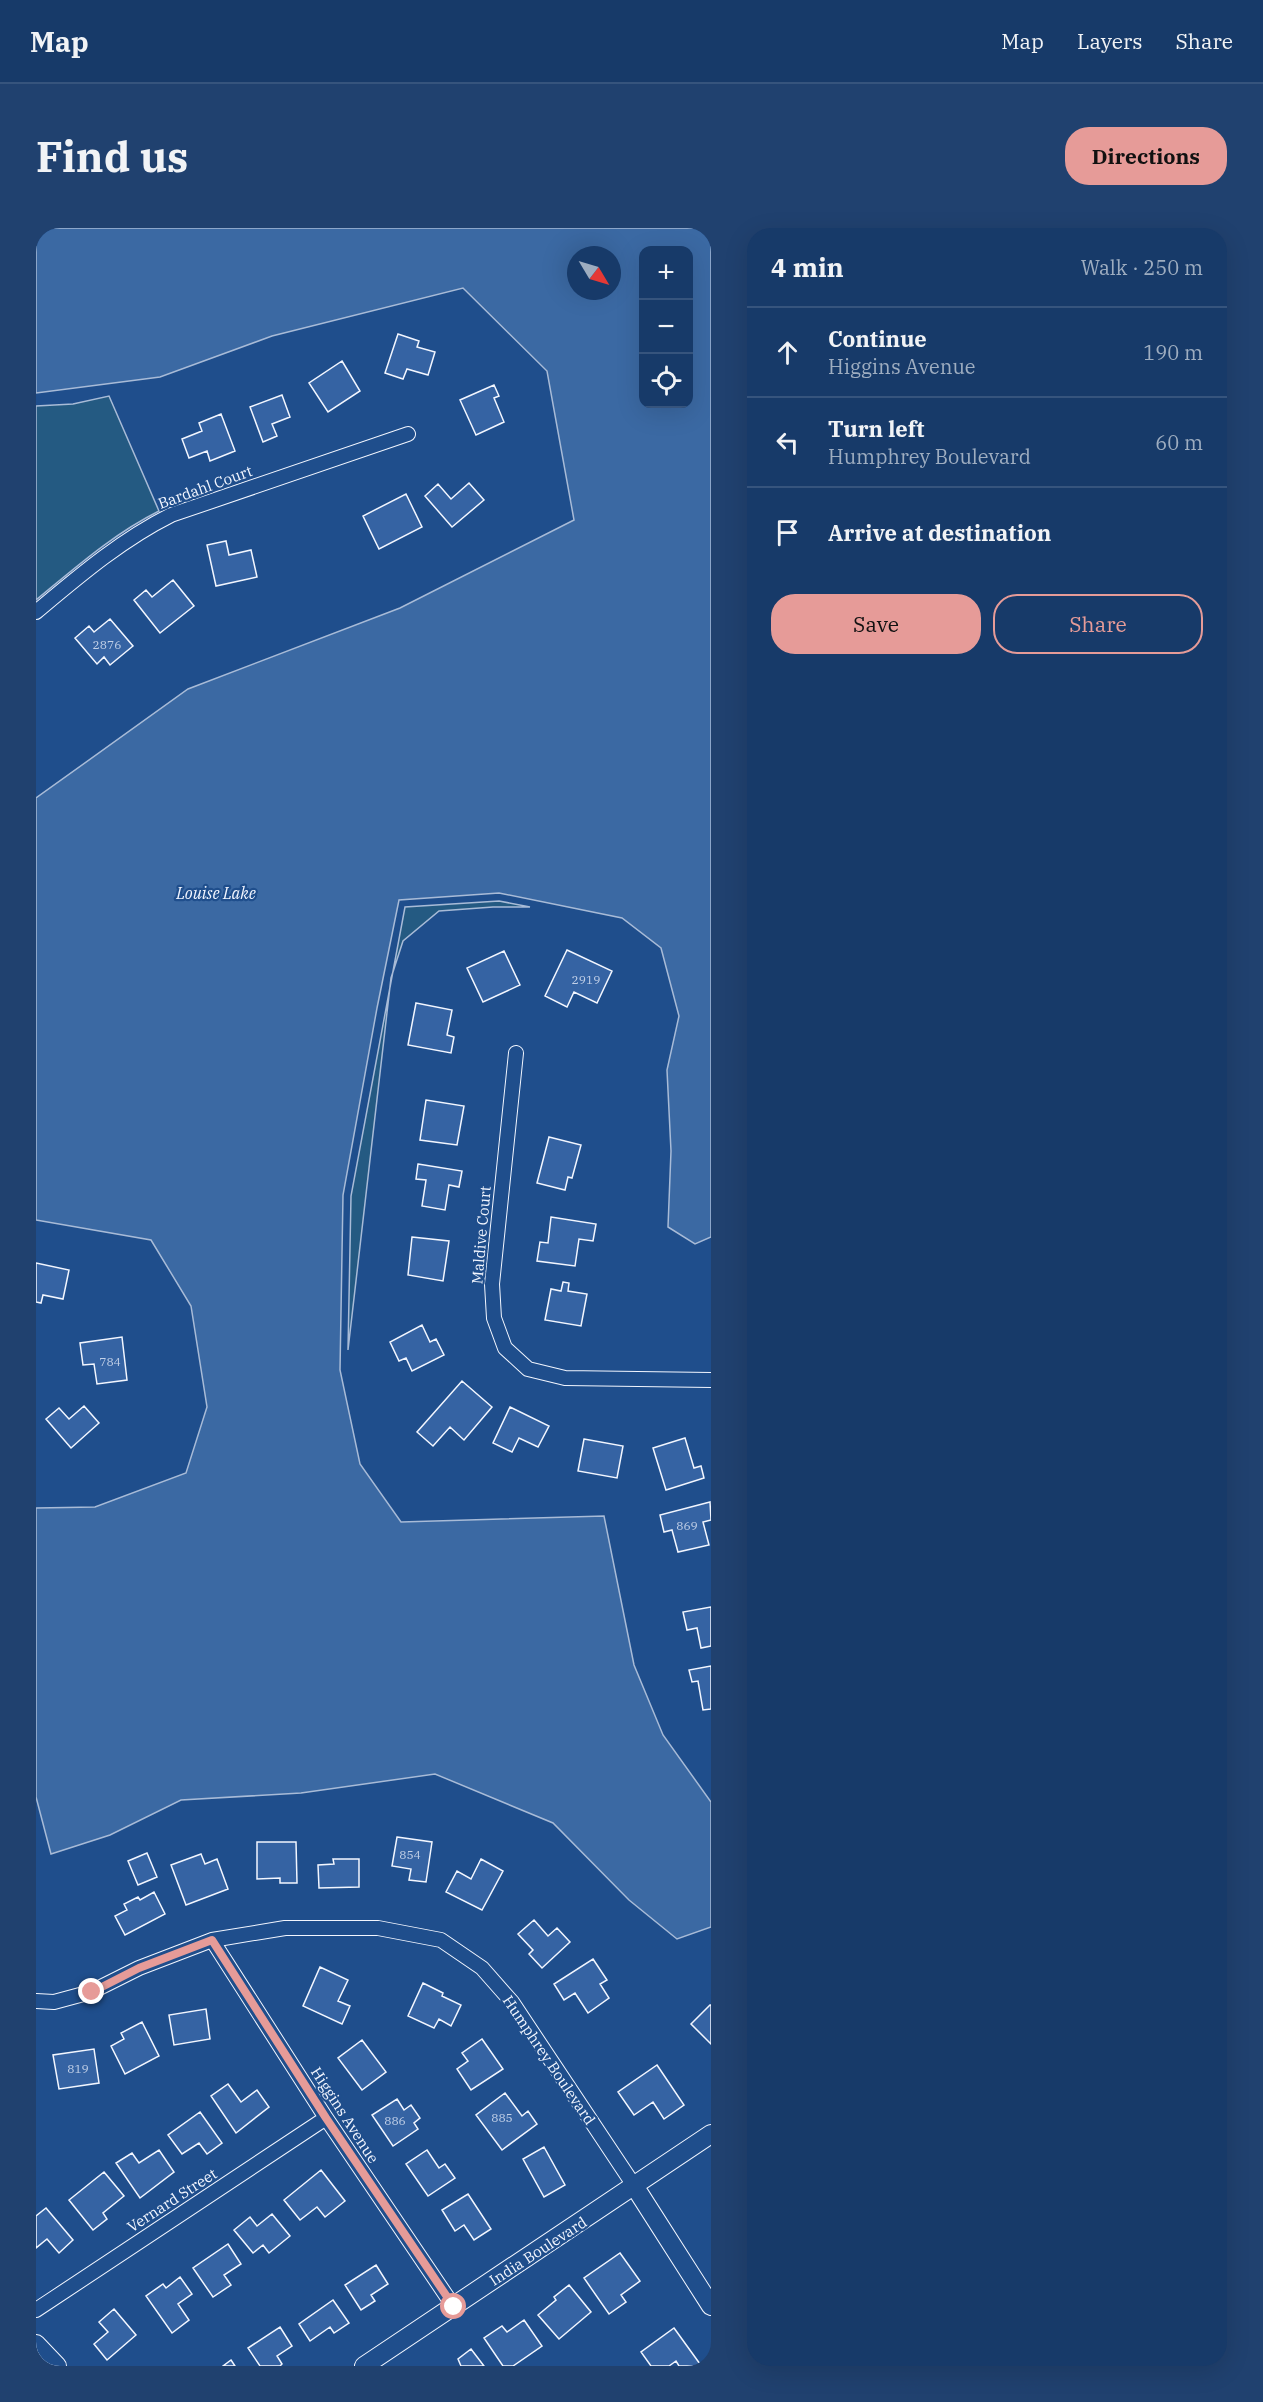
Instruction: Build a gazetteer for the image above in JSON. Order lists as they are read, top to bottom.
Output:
{
  "streets": {
    "street": [
      "Bardahl Court",
      "Maldive Court",
      "Humphrey Boulevard",
      "Higgins Avenue",
      "Vernard Street",
      "India Boulevard"
    ]
  },
  "crossings": [
    ["Humphrey Boulevard", "Higgins Avenue"],
    ["Humphrey Boulevard", "India Boulevard"],
    ["Higgins Avenue", "Vernard Street"],
    ["Higgins Avenue", "India Boulevard"]
  ],
  "water": ["Louise Lake"],
  "house_numbers": [
    "2876",
    "2919",
    "784",
    "869",
    "854",
    "819",
    "885",
    "886"
  ],
  "north": "bottom right",
  "page": {
    "header": "Map",
    "nav": ["Map", "Layers", "Share"],
    "buttons": [
      "Directions",
      ["Save", "Share"]
    ],
    "title": "Find us",
    "heading": ["4 min", "Walk · 250 m"],
    "map_buttons": ["+", "−"],
    "list": [
      ["Continue", "Higgins Avenue", "190 m"],
      ["Turn left", "Humphrey Boulevard", "60 m"],
      "Arrive at destination"
    ]
  }
}
